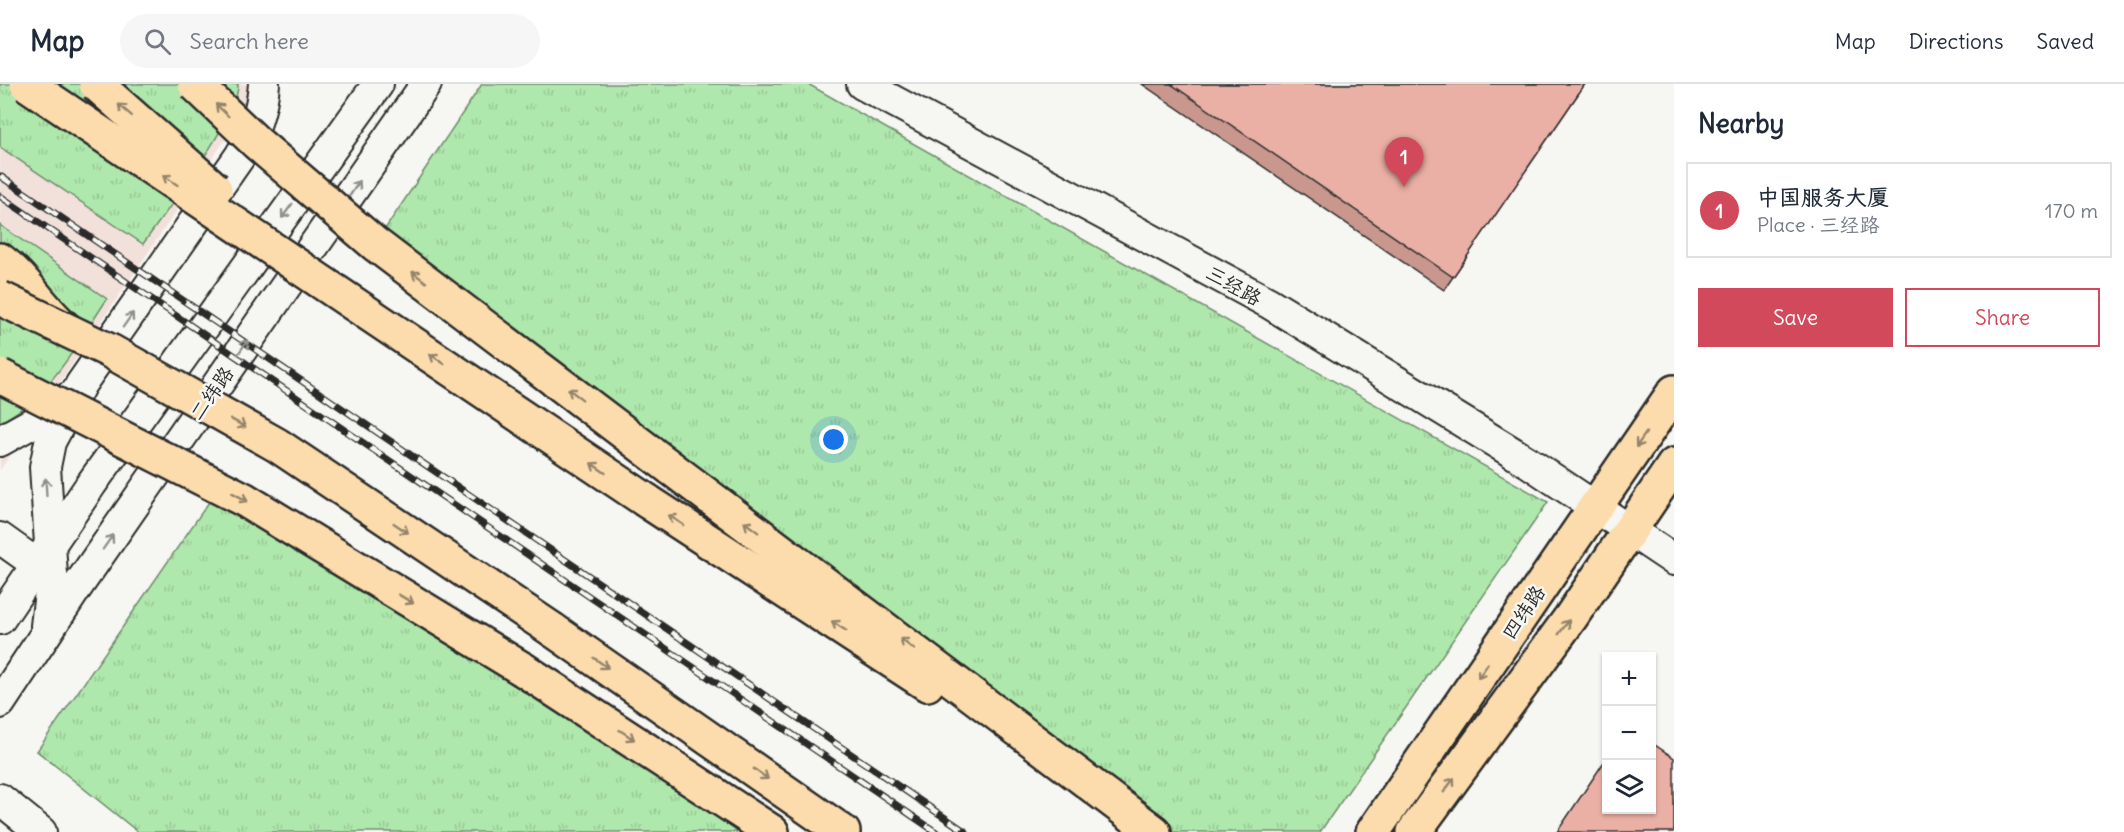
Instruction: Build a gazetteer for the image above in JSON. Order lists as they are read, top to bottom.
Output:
{
  "streets": {
    "main road": ["三经路", "二纬路", "四纬路"]
  },
  "crossings": [
    ["三经路", "四纬路"]
  ],
  "page": {
    "header": "Map",
    "search": "Search here",
    "nav": ["Map", "Directions", "Saved"],
    "heading": "Nearby",
    "pins": "1",
    "list": [
      {
        "mark": "1",
        "name": "中国服务大厦",
        "note": "Place · 三经路",
        "value": "170 m"
      }
    ],
    "buttons": ["Save", "Share"],
    "map_buttons": ["+", "−"]
  }
}
